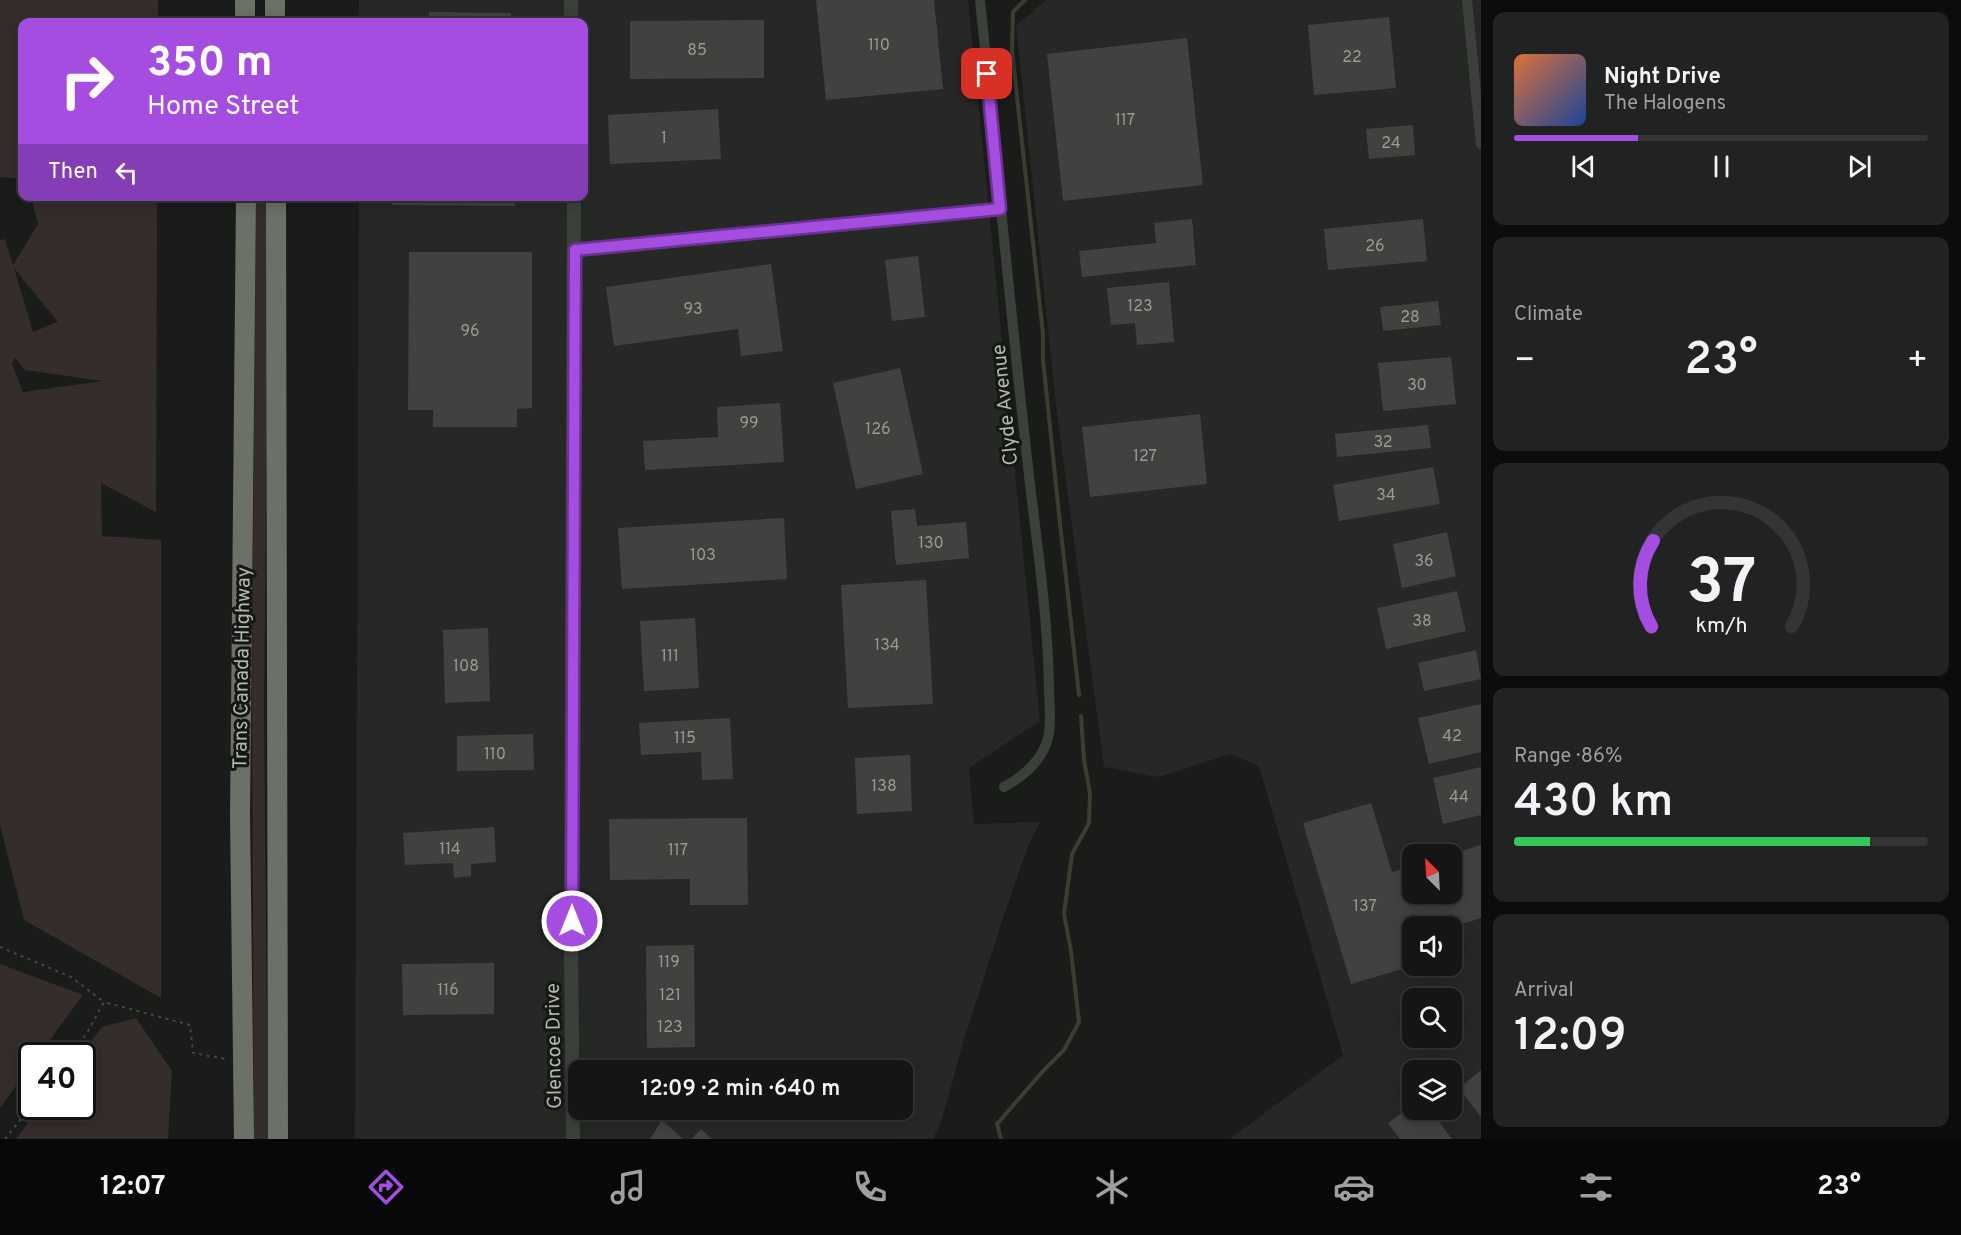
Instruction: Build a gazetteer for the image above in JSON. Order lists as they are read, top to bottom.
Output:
{
  "streets": {
    "highway": ["Trans Canada Highway"],
    "street": ["Clyde Avenue", "Glencoe Drive"]
  },
  "house_numbers": [
    "110",
    "85",
    "22",
    "117",
    "1",
    "24",
    "26",
    "123",
    "93",
    "28",
    "96",
    "30",
    "99",
    "126",
    "32",
    "127",
    "34",
    "130",
    "103",
    "36",
    "38",
    "134",
    "111",
    "108",
    "42",
    "115",
    "110",
    "138",
    "44",
    "114",
    "117",
    "137",
    "119",
    "116",
    "121",
    "123"
  ],
  "north": "top left",
  "page": {
    "turn": ["350 m", "Home Street"],
    "song": ["Night Drive", "The Halogens"],
    "then": "Then",
    "tile": [
      "Climate",
      ["Range · 86%", "430 km"],
      ["Arrival", "12:09"]
    ],
    "heat": ["−", "23°", "+"],
    "limit": "40",
    "trip": "12:09 · 2 min · 640 m",
    "tabs": ["12:07", "23°"],
    "gauge": ["37", "km/h"]
  }
}
